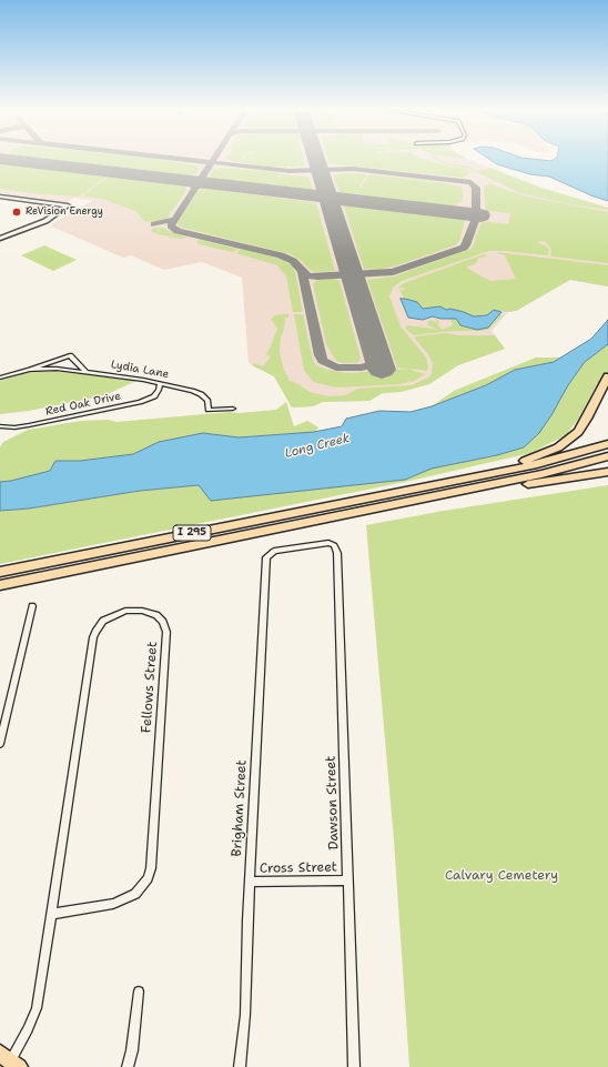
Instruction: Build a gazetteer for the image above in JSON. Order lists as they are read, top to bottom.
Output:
{
  "streets": {
    "highway": ["I 295"],
    "street": [
      "Lydia Lane",
      "Red Oak Drive",
      "Fellows Street",
      "Dawson Street",
      "Brigham Street",
      "Cross Street"
    ]
  },
  "crossings": [
    ["Lydia Lane", "Red Oak Drive"],
    ["Dawson Street", "Brigham Street"],
    ["Dawson Street", "Cross Street"],
    ["Brigham Street", "Cross Street"]
  ],
  "water": ["Long Creek"],
  "parks": ["Calvary Cemetery"],
  "places": ["ReVision Energy"]
}
